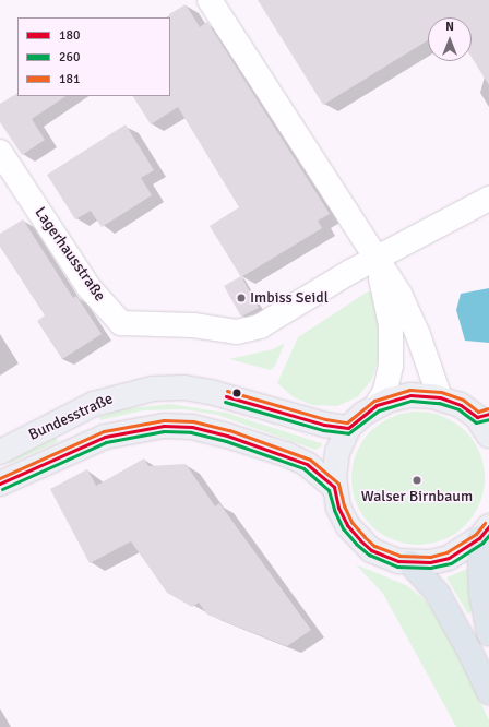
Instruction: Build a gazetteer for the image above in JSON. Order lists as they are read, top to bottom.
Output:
{
  "streets": {
    "main road": ["Bundesstraße"],
    "street": ["Lagerhausstraße"]
  },
  "places": ["Imbiss Seidl", "Walser Birnbaum"],
  "lines": ["transit line 181", "transit line 180", "transit line 260"],
  "legend": ["180", "260", "181"],
  "north": "top"
}
